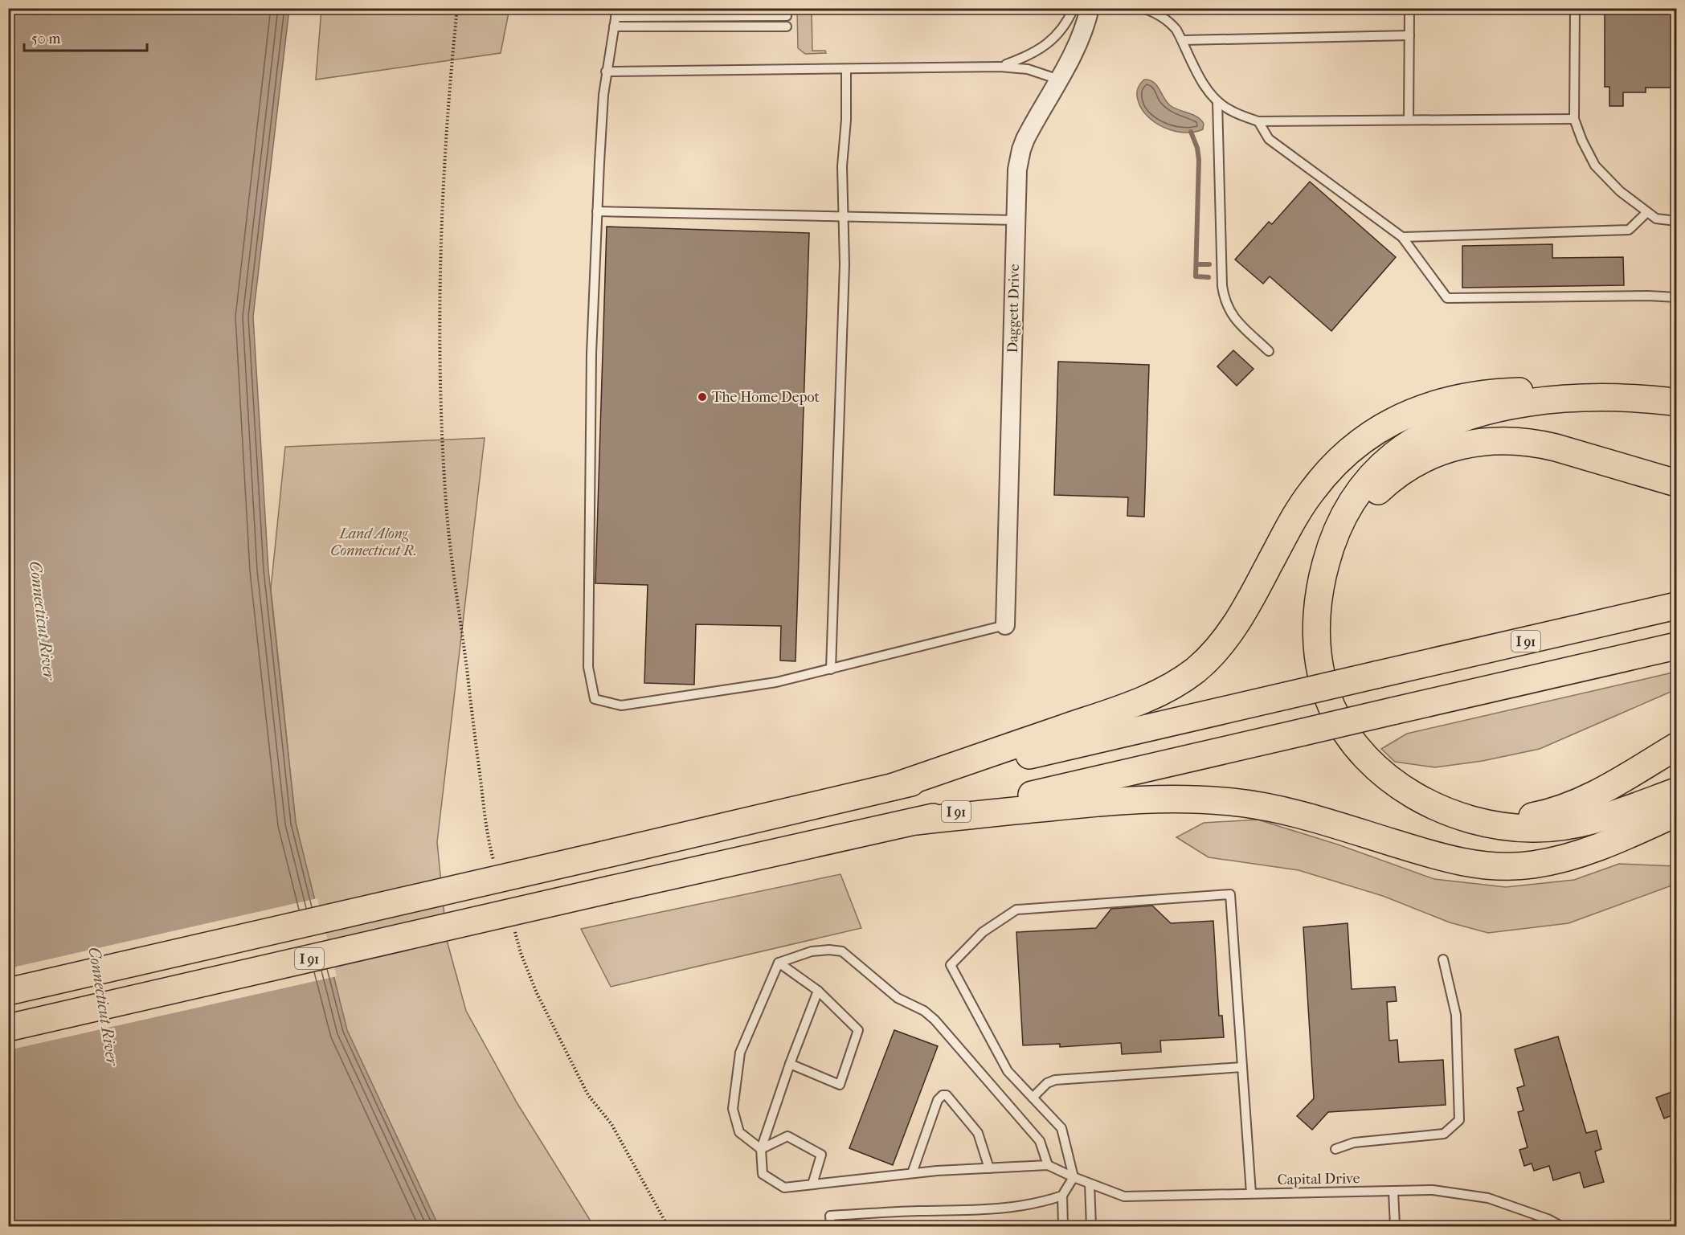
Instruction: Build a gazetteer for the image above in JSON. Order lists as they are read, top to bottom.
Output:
{
  "streets": {
    "highway": ["I 91"],
    "street": ["Daggett Drive"],
    "lane": ["Capital Drive"]
  },
  "water": ["Connecticut River"],
  "parks": ["Land Along Connecticut R."],
  "places": ["The Home Depot"],
  "scale_bar": "50 m"
}
